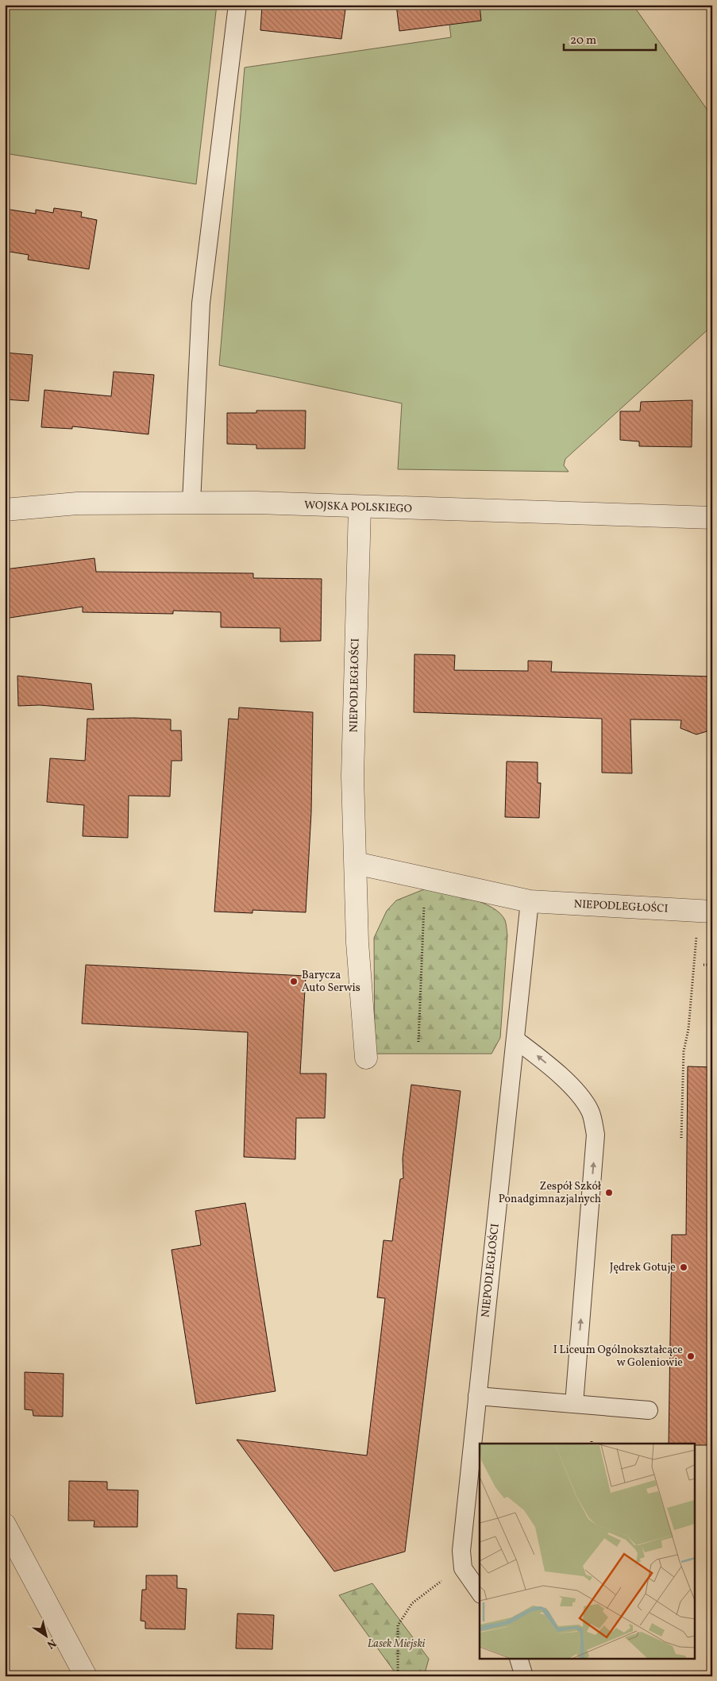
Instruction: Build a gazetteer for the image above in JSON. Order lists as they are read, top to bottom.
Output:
{
  "streets": {
    "street": ["WOJSKA POLSKIEGO", "NIEPODLEGŁOŚCI"]
  },
  "crossings": [
    ["WOJSKA POLSKIEGO", "NIEPODLEGŁOŚCI"]
  ],
  "parks": ["Lasek Miejski"],
  "places": [
    "Barycza Auto Serwis",
    "Zespół Szkół Ponadgimnazjalnych",
    "Jędrek Gotuje",
    "I Liceum Ogólnokształcące w Goleniowie"
  ],
  "scale_bar": "20 m",
  "north": "bottom right"
}
